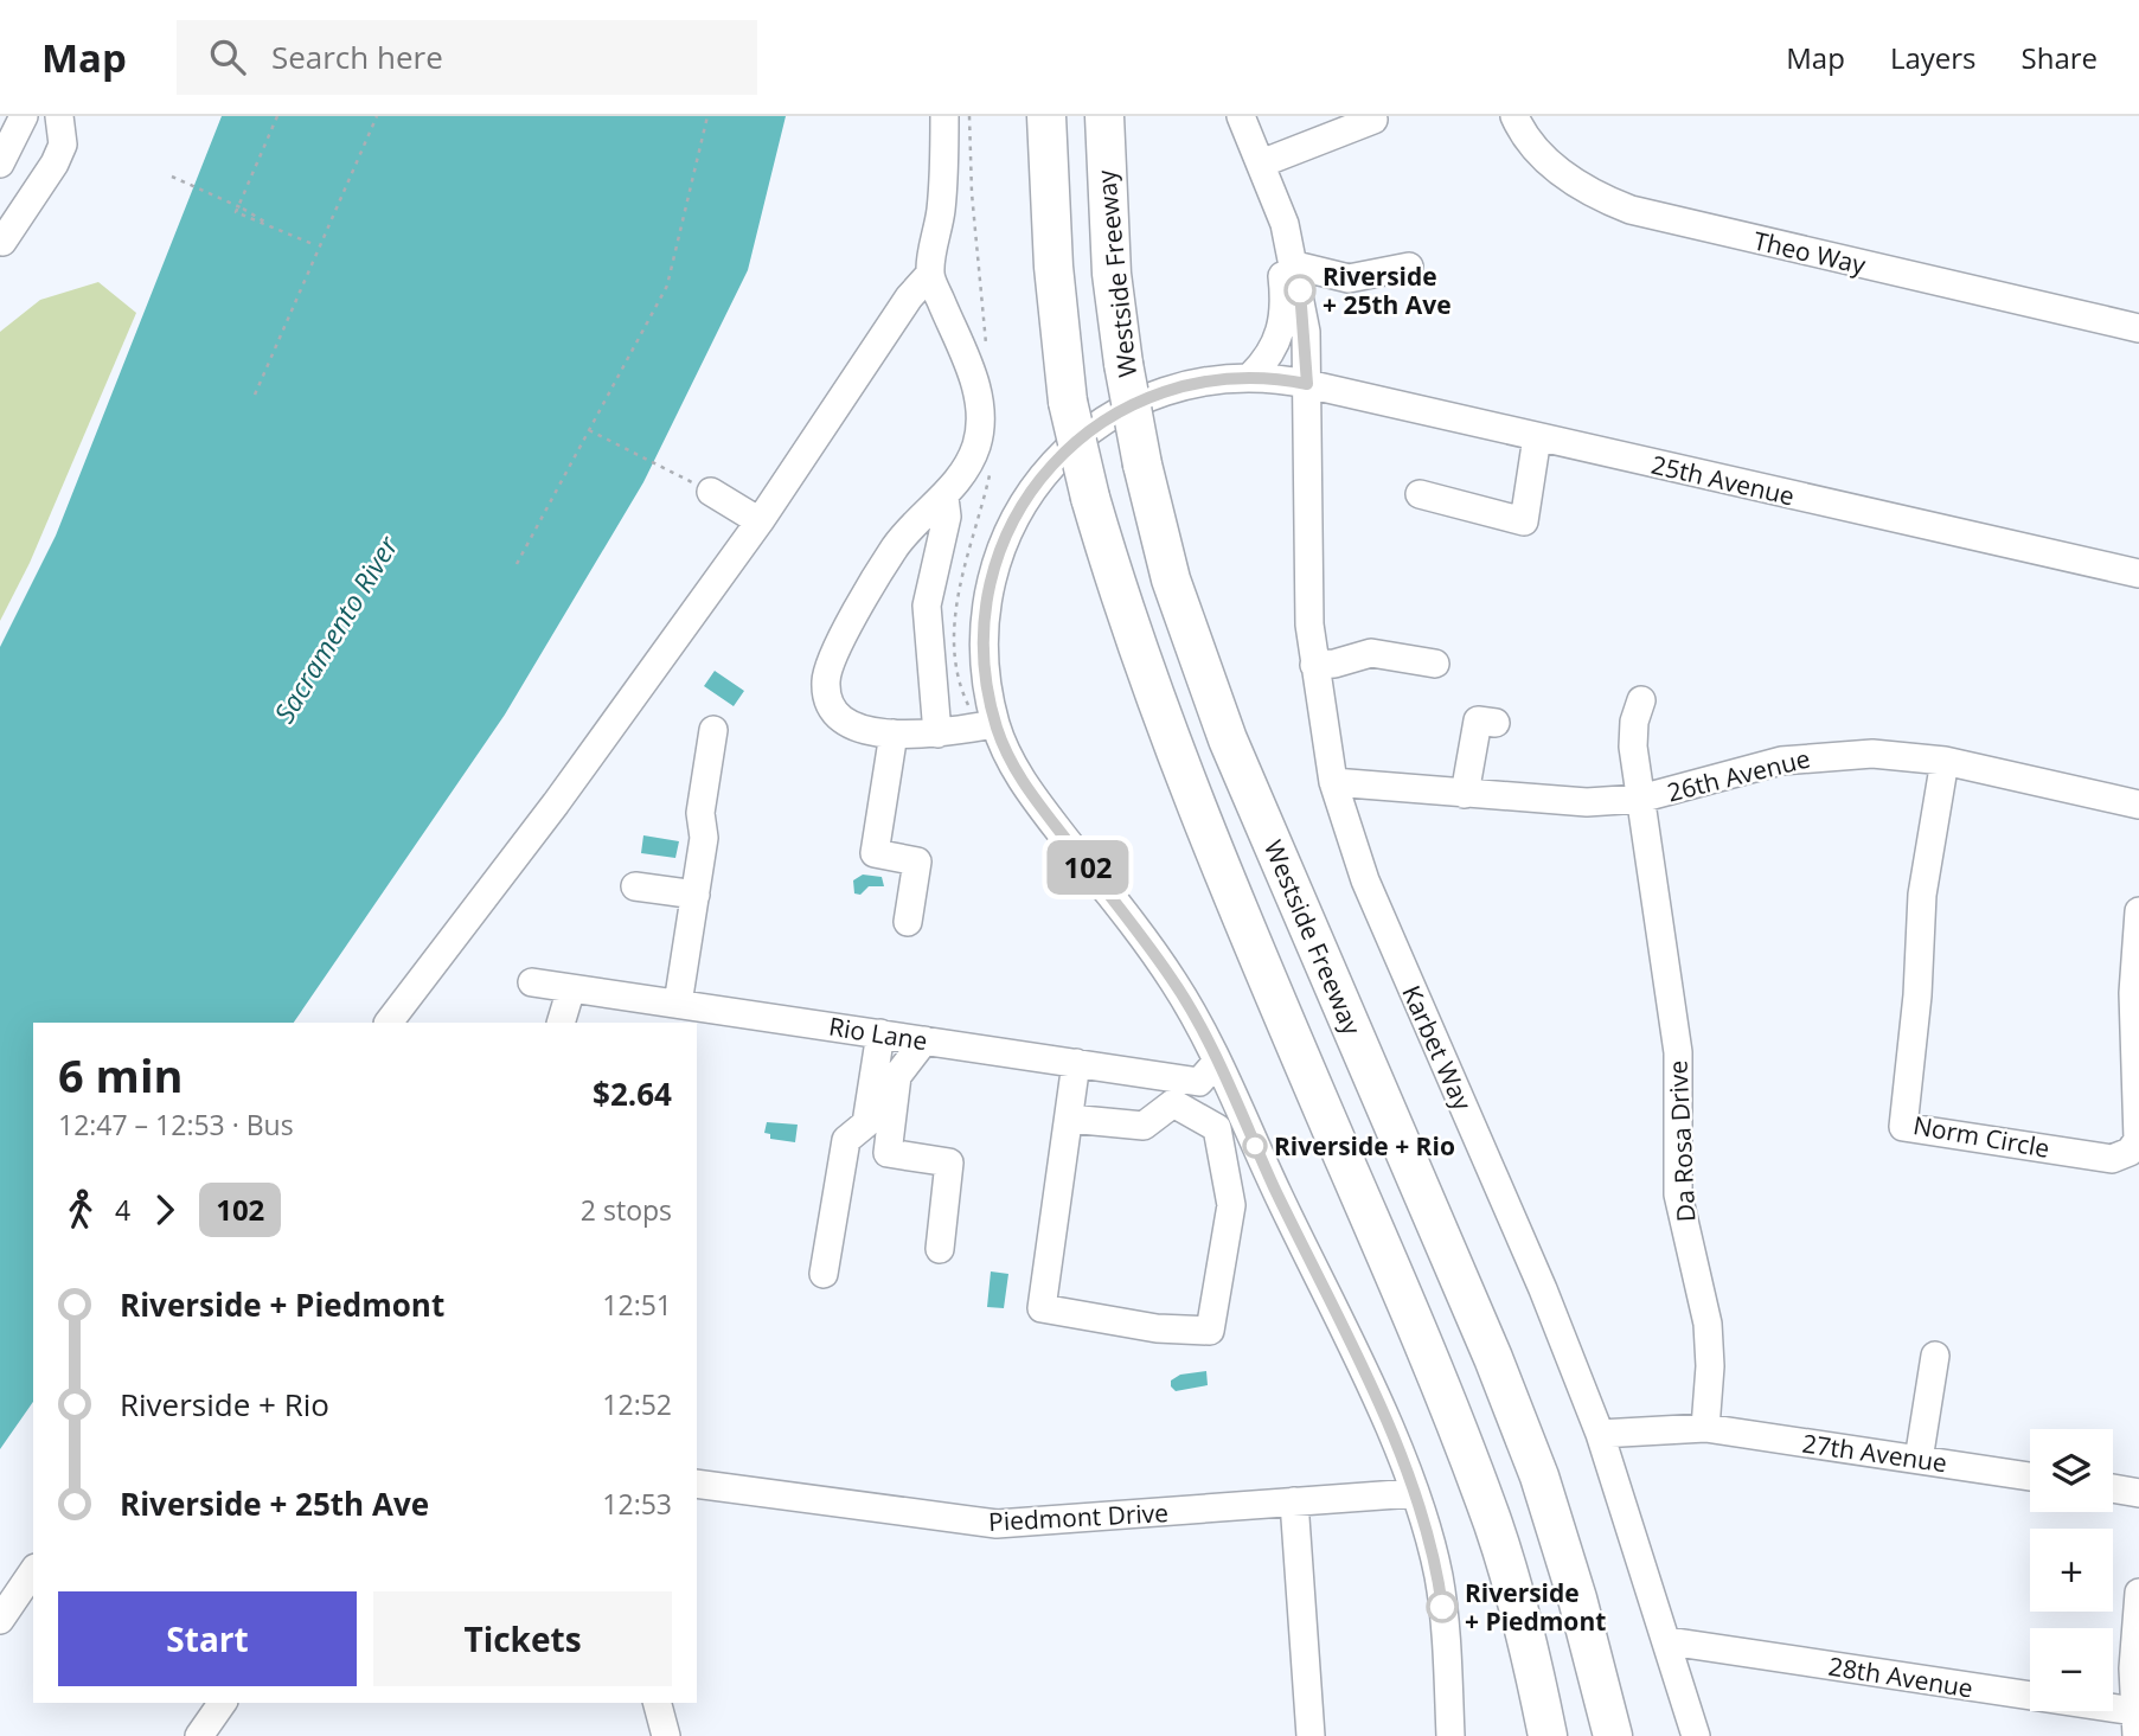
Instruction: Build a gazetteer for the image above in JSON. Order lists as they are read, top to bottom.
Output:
{
  "streets": {
    "highway": ["Westside Freeway"],
    "street": [
      "Theo Way",
      "25th Avenue",
      "26th Avenue",
      "Rio Lane",
      "Karbet Way",
      "Norm Circle",
      "Da Rosa Drive",
      "27th Avenue",
      "Piedmont Drive",
      "28th Avenue"
    ]
  },
  "crossings": [
    ["25th Avenue", "Rio Lane"],
    ["25th Avenue", "Karbet Way"],
    ["25th Avenue", "Piedmont Drive"],
    ["26th Avenue", "Karbet Way"],
    ["26th Avenue", "Norm Circle"],
    ["26th Avenue", "Da Rosa Drive"],
    ["Karbet Way", "28th Avenue"],
    ["Da Rosa Drive", "27th Avenue"]
  ],
  "water": ["Sacramento River"],
  "places": ["Riverside + 25th Ave", "Riverside + Rio", "Riverside + Piedmont"],
  "lines": ["bus line 102"],
  "page": {
    "header": "Map",
    "search": "Search here",
    "nav": ["Map", "Layers", "Share"],
    "on_map": "102",
    "heading": ["6 min", "12:47 – 12:53 · Bus", "$2.64"],
    "legs": ["4", "102", "2 stops"],
    "list": [
      {
        "name": "Riverside + Piedmont",
        "value": "12:51"
      },
      {
        "name": "Riverside + Rio",
        "value": "12:52"
      },
      {
        "name": "Riverside + 25th Ave",
        "value": "12:53"
      }
    ],
    "map_buttons": ["+", "−"],
    "buttons": ["Start", "Tickets"]
  }
}
